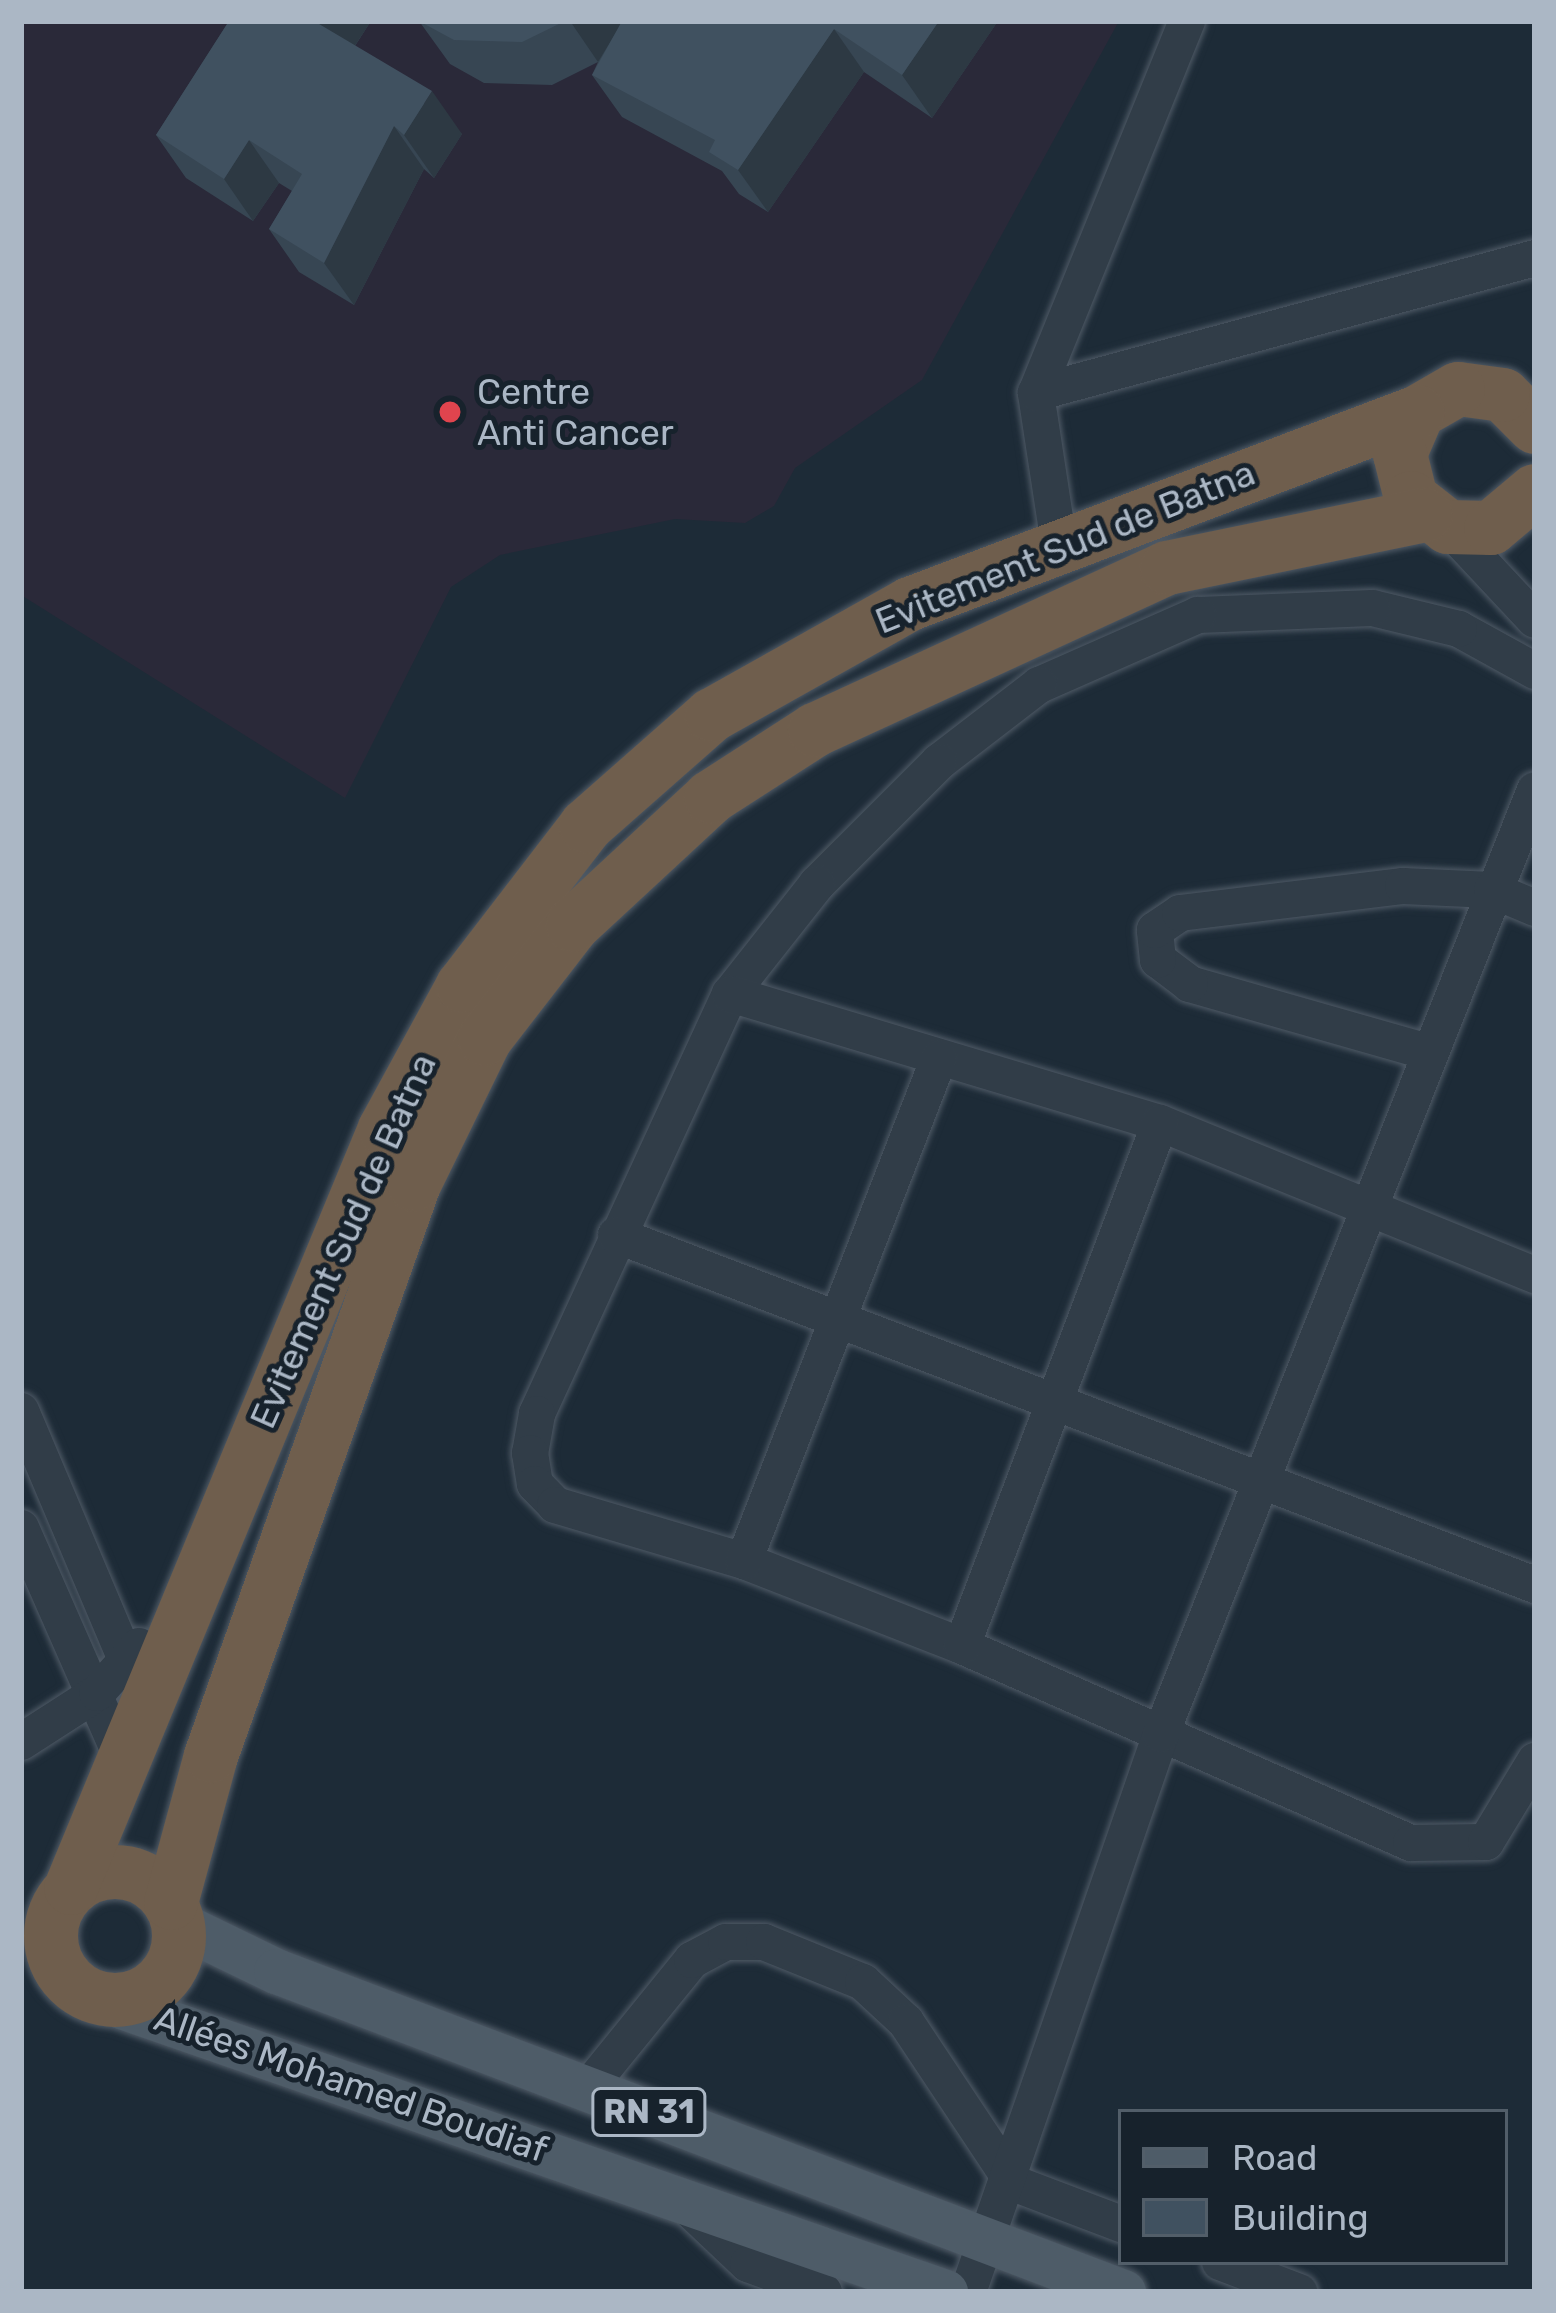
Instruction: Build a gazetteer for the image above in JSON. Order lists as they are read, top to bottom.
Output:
{
  "streets": {
    "highway": ["Evitement Sud de Batna"],
    "main road": ["Allées Mohamed Boudiaf", "RN 31"]
  },
  "crossings": [
    ["Evitement Sud de Batna", "Allées Mohamed Boudiaf"]
  ],
  "places": ["Centre Anti Cancer"],
  "legend": ["Road", "Building"]
}
